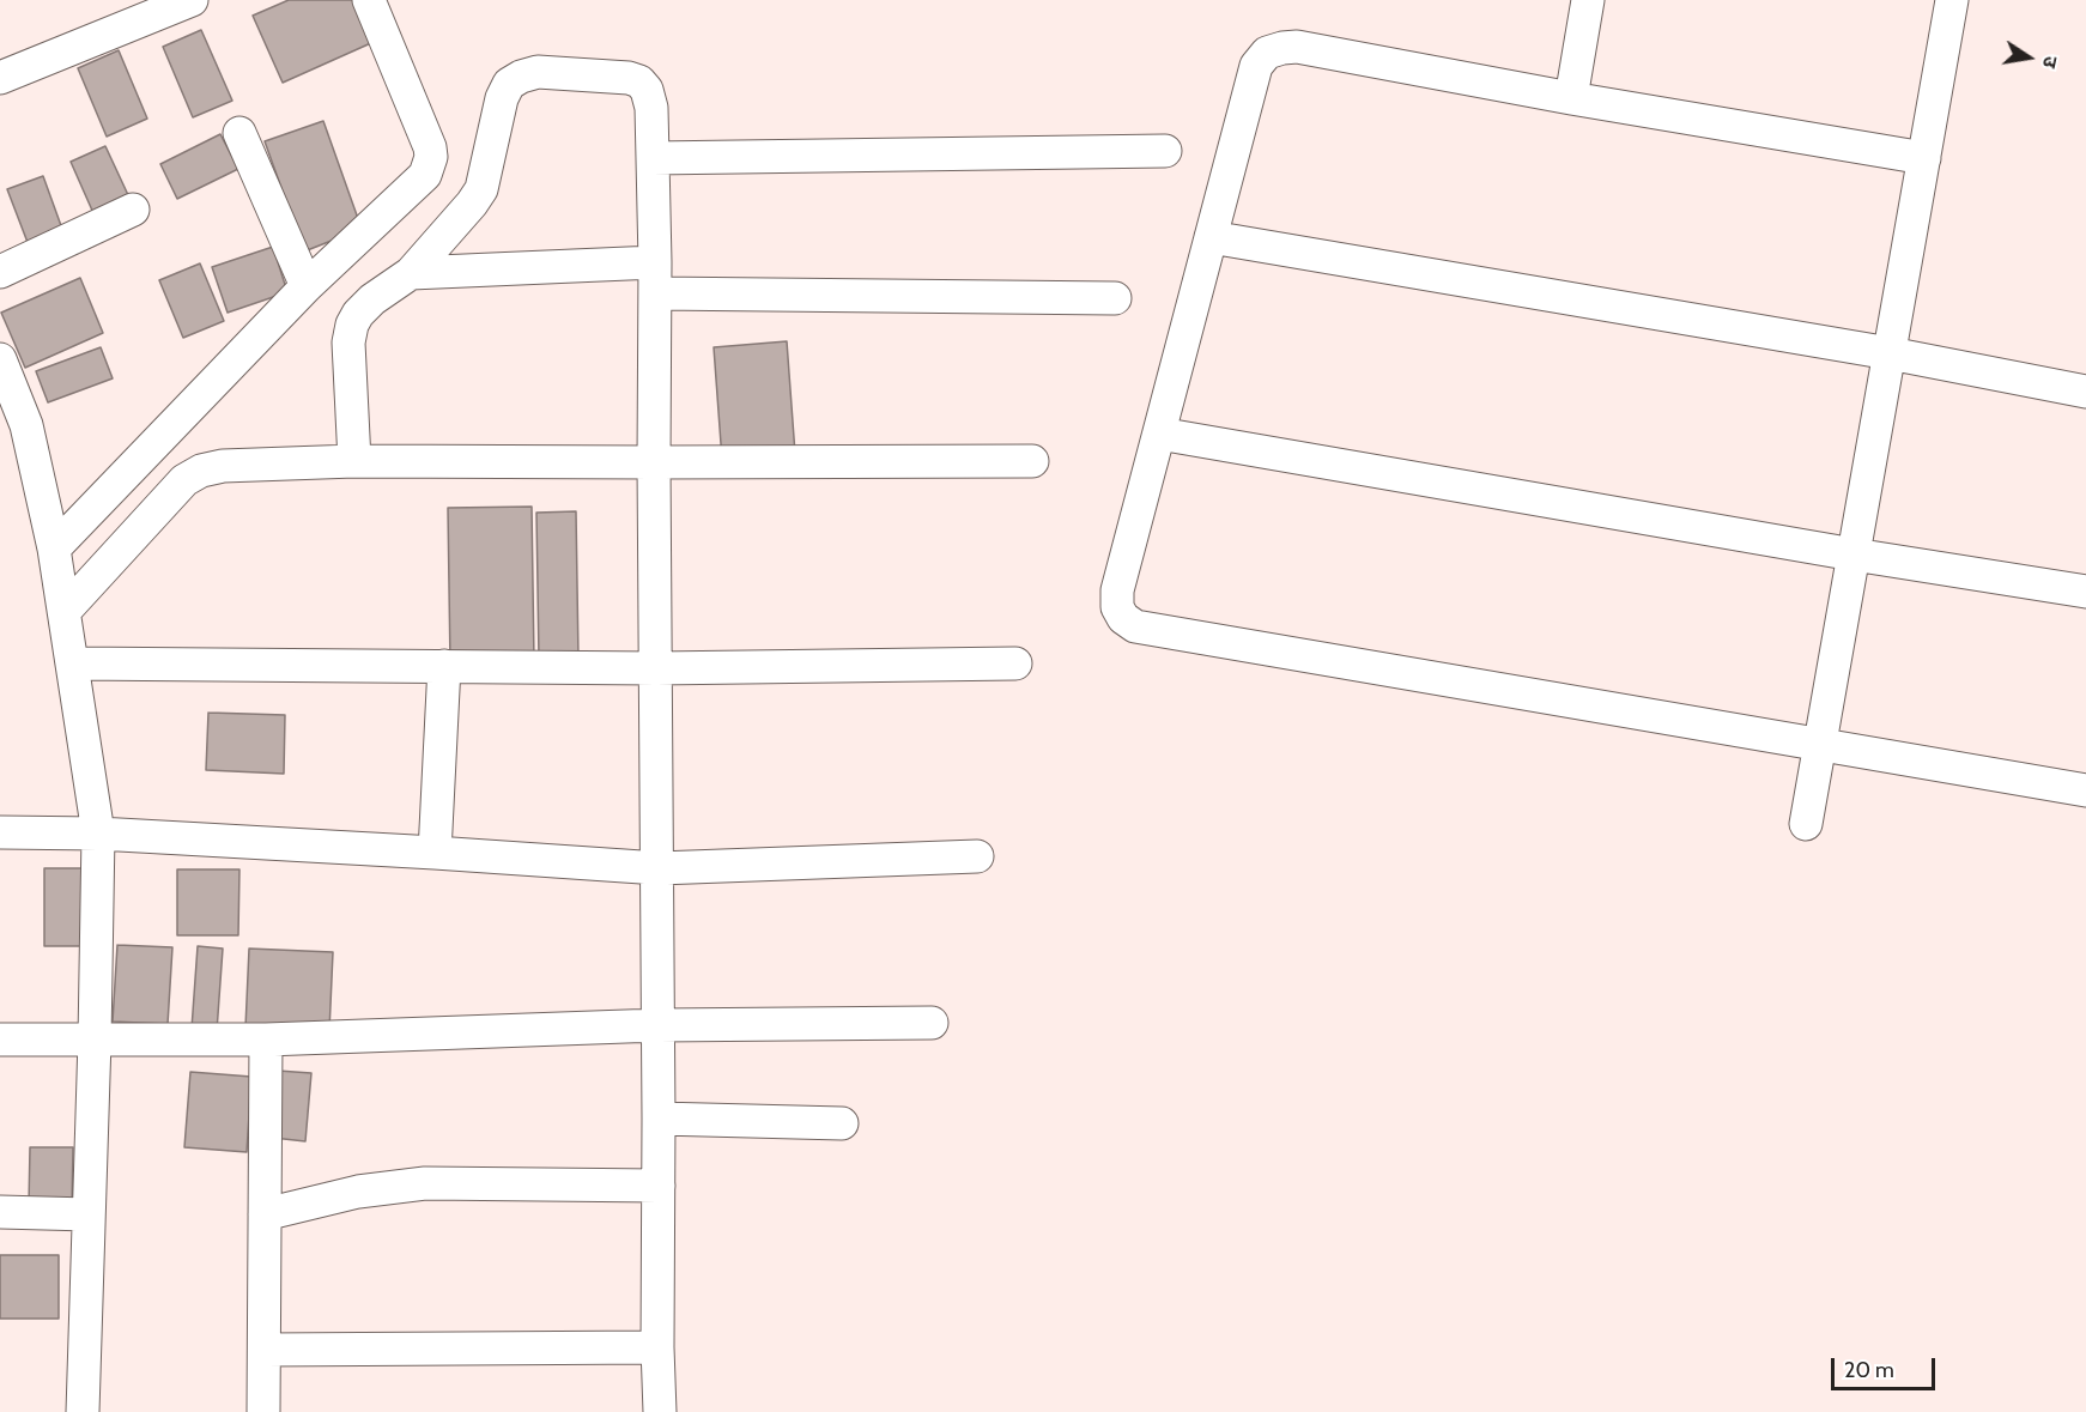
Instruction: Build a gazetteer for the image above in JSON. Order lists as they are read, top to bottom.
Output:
{
  "scale_bar": "20 m",
  "north": "right"
}
